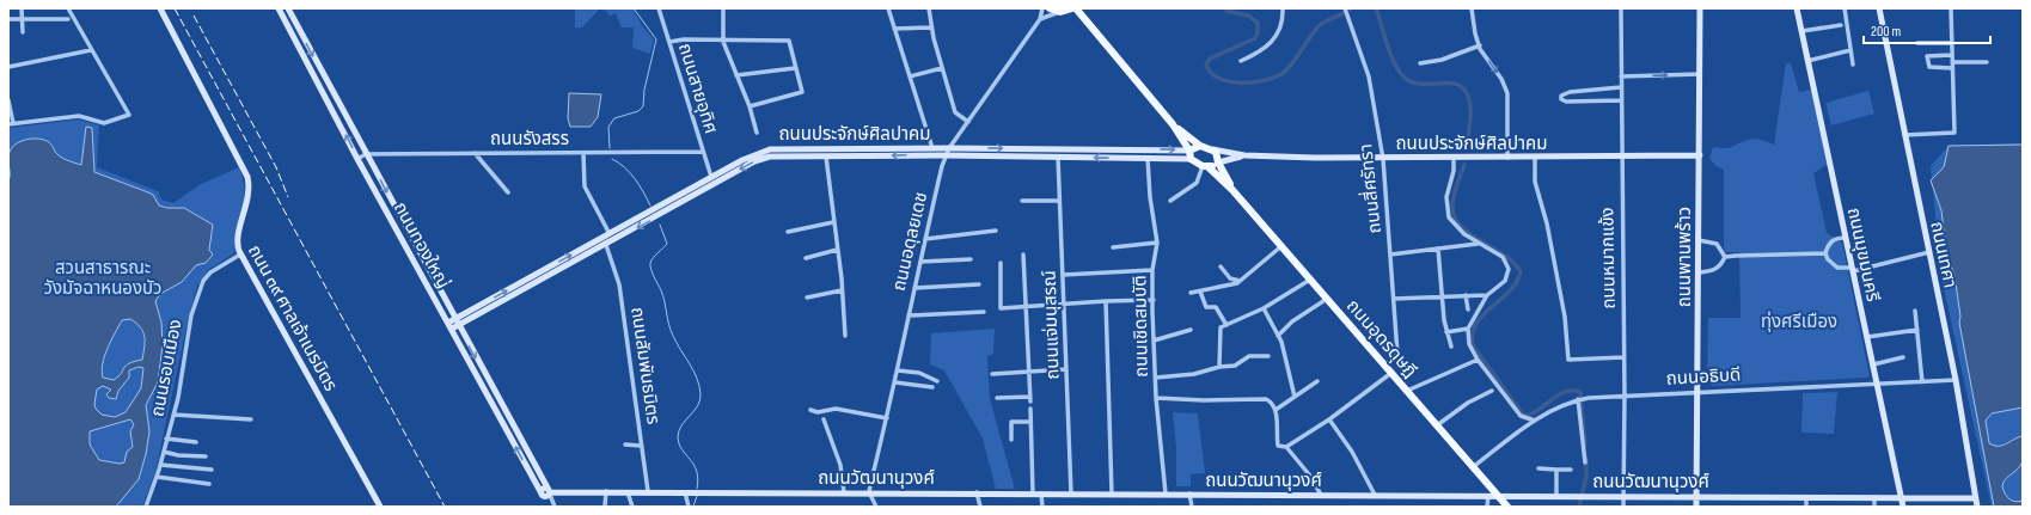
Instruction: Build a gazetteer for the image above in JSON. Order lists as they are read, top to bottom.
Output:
{
  "streets": {
    "main road": ["ถนนอุดรดุษฎี"],
    "street": [
      "ถนนสายอุทิศ",
      "ถนนประจักษ์ศิลปาคม",
      "ถนนรังสรร",
      "ถนนสี่ศรัทรา",
      "ถนนอดุลยเดช",
      "ถนนทองใหญ่",
      "ถนนมุขมนครี",
      "ถนนเทศา",
      "ถนนพานพร้าว",
      "ถนนหมากแข้ง",
      "ถนน ๓๙ ศาลเจ้าเนรมิตร",
      "ถนนแจ่มนุสรณ์",
      "ถนนเชิดสมบัติ",
      "ถนนสัมพันธมิตร",
      "ถนนรอบเมือง",
      "ถนนอธิบดี",
      "ถนนวัฒนานุวงศ์"
    ]
  },
  "crossings": [
    ["ถนนสายอุทิศ", "ถนนประจักษ์ศิลปาคม"],
    ["ถนนสายอุทิศ", "ถนนรังสรร"],
    ["ถนนประจักษ์ศิลปาคม", "ถนนสี่ศรัทรา"],
    ["ถนนประจักษ์ศิลปาคม", "ถนนอดุลยเดช"],
    ["ถนนประจักษ์ศิลปาคม", "ถนนทองใหญ่"],
    ["ถนนประจักษ์ศิลปาคม", "ถนนพานพร้าว"],
    ["ถนนประจักษ์ศิลปาคม", "ถนนหมากแข้ง"],
    ["ถนนประจักษ์ศิลปาคม", "ถนนแจ่มนุสรณ์"],
    ["ถนนประจักษ์ศิลปาคม", "ถนนเชิดสมบัติ"],
    ["ถนนประจักษ์ศิลปาคม", "ถนนอุดรดุษฎี"],
    ["ถนนประจักษ์ศิลปาคม", "ถนนสัมพันธมิตร"],
    ["ถนนรังสรร", "ถนนทองใหญ่"],
    ["ถนนสี่ศรัทรา", "ถนนอุดรดุษฎี"],
    ["ถนนอดุลยเดช", "ถนนวัฒนานุวงศ์"],
    ["ถนนทองใหญ่", "ถนนวัฒนานุวงศ์"],
    ["ถนนมุขมนครี", "ถนนอธิบดี"],
    ["ถนนมุขมนครี", "ถนนวัฒนานุวงศ์"],
    ["ถนนเทศา", "ถนนอธิบดี"],
    ["ถนนเทศา", "ถนนวัฒนานุวงศ์"],
    ["ถนนพานพร้าว", "ถนนอธิบดี"],
    ["ถนนพานพร้าว", "ถนนวัฒนานุวงศ์"],
    ["ถนนหมากแข้ง", "ถนนอธิบดี"],
    ["ถนนหมากแข้ง", "ถนนวัฒนานุวงศ์"],
    ["ถนน ๓๙ ศาลเจ้าเนรมิตร", "ถนนรอบเมือง"],
    ["ถนนแจ่มนุสรณ์", "ถนนวัฒนานุวงศ์"],
    ["ถนนเชิดสมบัติ", "ถนนวัฒนานุวงศ์"],
    ["ถนนอุดรดุษฎี", "ถนนอธิบดี"],
    ["ถนนอุดรดุษฎี", "ถนนวัฒนานุวงศ์"],
    ["ถนนสัมพันธมิตร", "ถนนวัฒนานุวงศ์"]
  ],
  "parks": ["สวนสาธารณะ วังมัจฉาหนองบัว", "ทุ่งศรีเมือง"],
  "scale_bar": "200 m"
}
